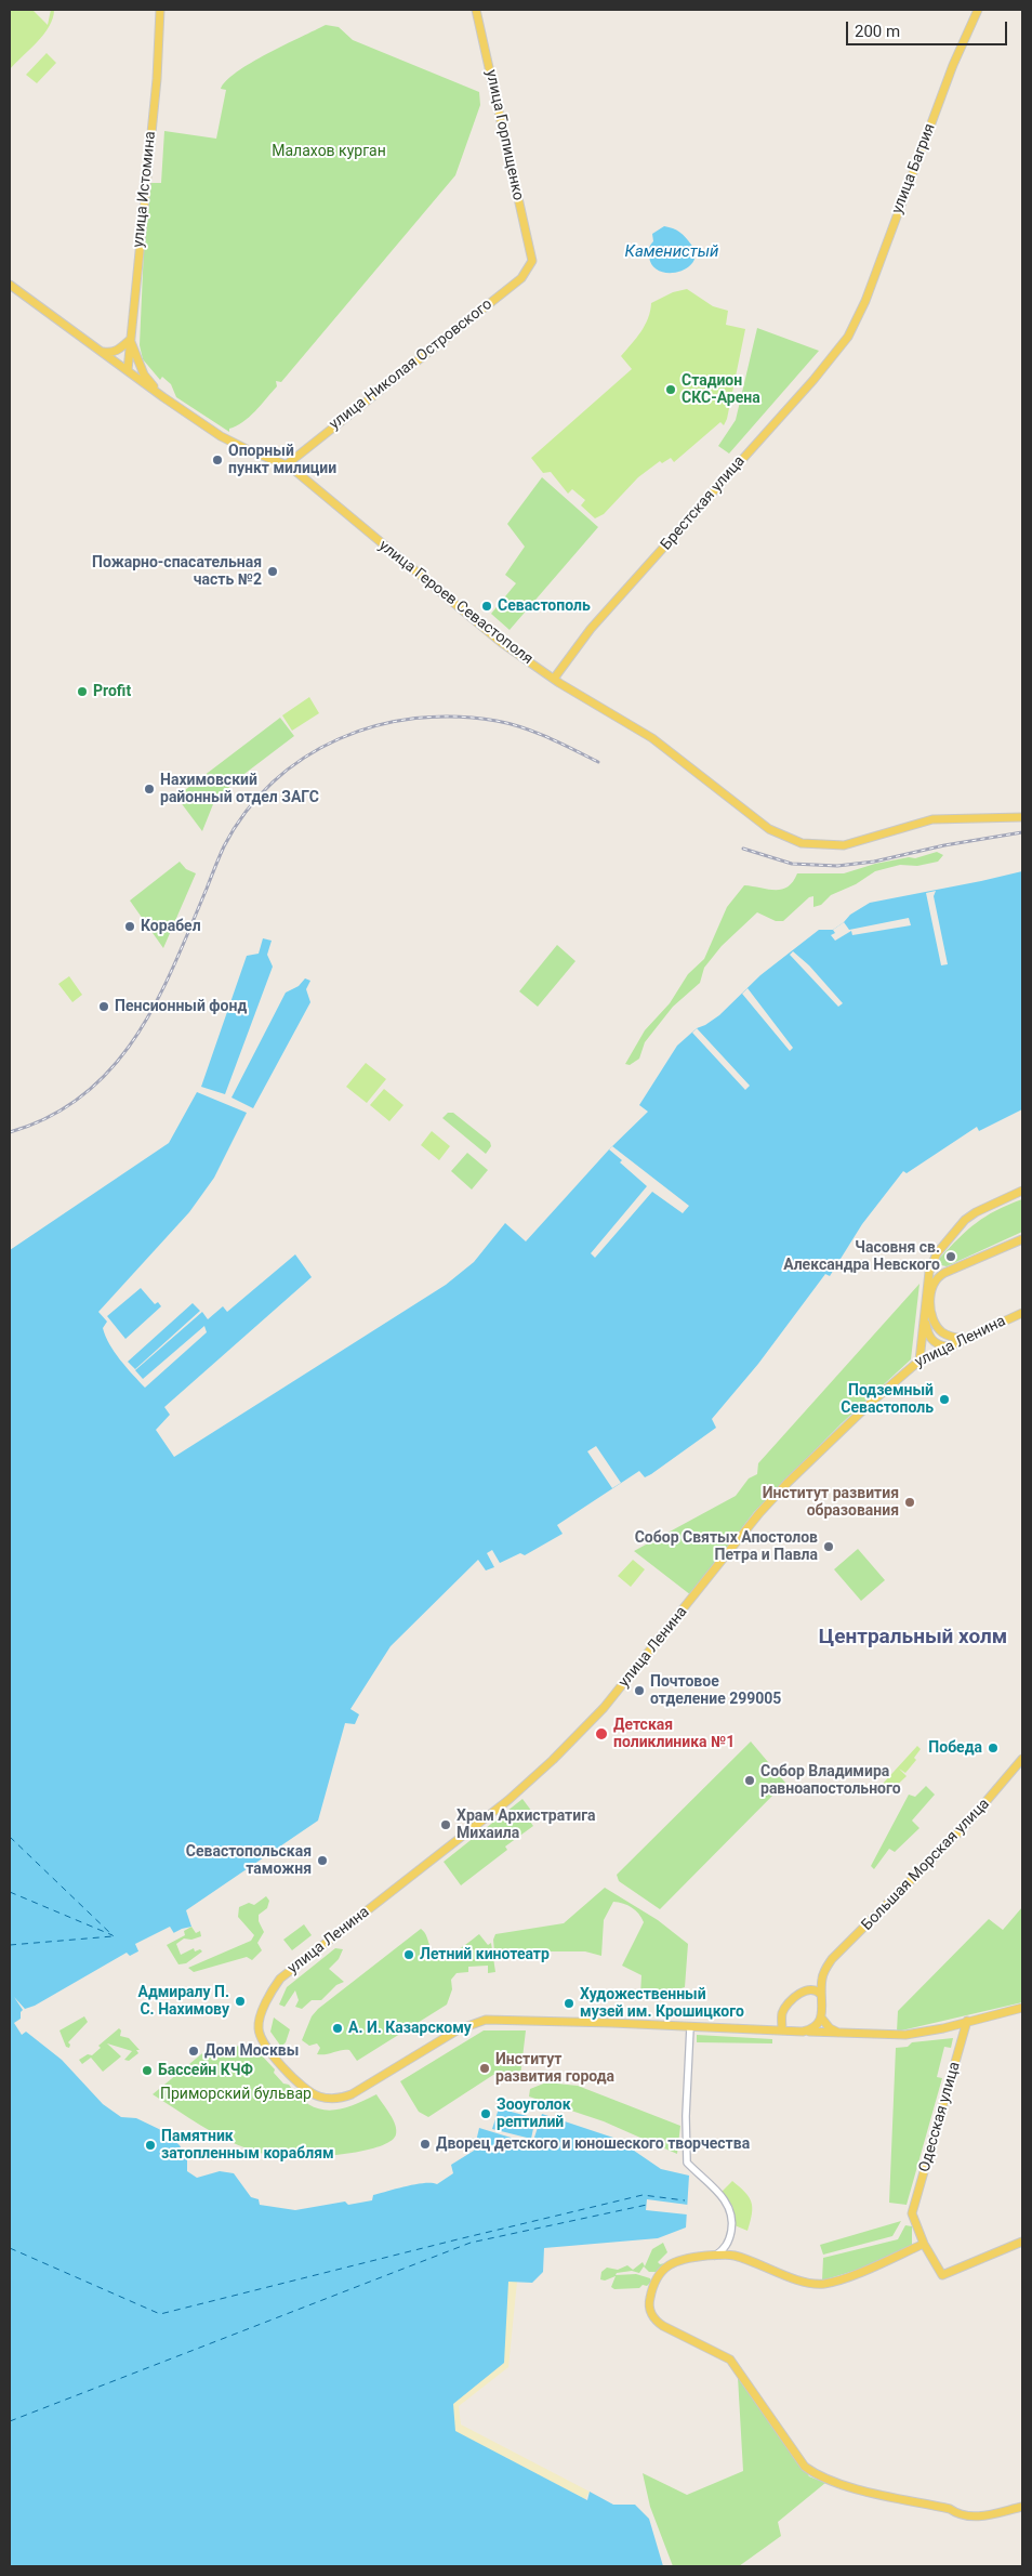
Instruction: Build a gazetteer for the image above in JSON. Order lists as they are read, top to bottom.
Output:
{
  "streets": {
    "main road": [
      "улица Горпищенко",
      "улица Багрия",
      "улица Истомина",
      "улица Николая Островского",
      "Брестская улица",
      "улица Героев Севастополя",
      "улица Ленина",
      "Большая Морская улица",
      "Одесская улица"
    ]
  },
  "crossings": [
    ["улица Горпищенко", "улица Николая Островского"],
    ["улица Багрия", "Брестская улица"],
    ["улица Истомина", "улица Героев Севастополя"],
    ["улица Николая Островского", "улица Героев Севастополя"],
    ["Брестская улица", "улица Героев Севастополя"]
  ],
  "districts": ["Центральный холм"],
  "water": ["Каменистый"],
  "parks": ["Малахов курган", "Приморский бульвар"],
  "places": [
    "Стадион СКС-Арена",
    "Опорный пункт милиции",
    "Пожарно-спасательная часть №2",
    "Севастополь",
    "Profit",
    "Нахимовский районный отдел ЗАГС",
    "Корабел",
    "Пенсионный фонд",
    "Часовня св. Александра Невского",
    "Подземный Севастополь",
    "Институт развития образования",
    "Собор Святых Апостолов Петра и Павла",
    "Почтовое отделение 299005",
    "Детская поликлиника №1",
    "Победа",
    "Собор Владимира равноапостольного",
    "Храм Архистратига Михаила",
    "Севастопольская таможня",
    "Летний кинотеатр",
    "Адмиралу П. С. Нахимову",
    "Художественный музей им. Крошицкого",
    "А. И. Казарскому",
    "Дом Москвы",
    "Институт развития города",
    "Бассейн КЧФ",
    "Зооуголок рептилий",
    "Дворец детского и юношеского творчества",
    "Памятник затопленным кораблям"
  ],
  "scale_bar": "200 m"
}
